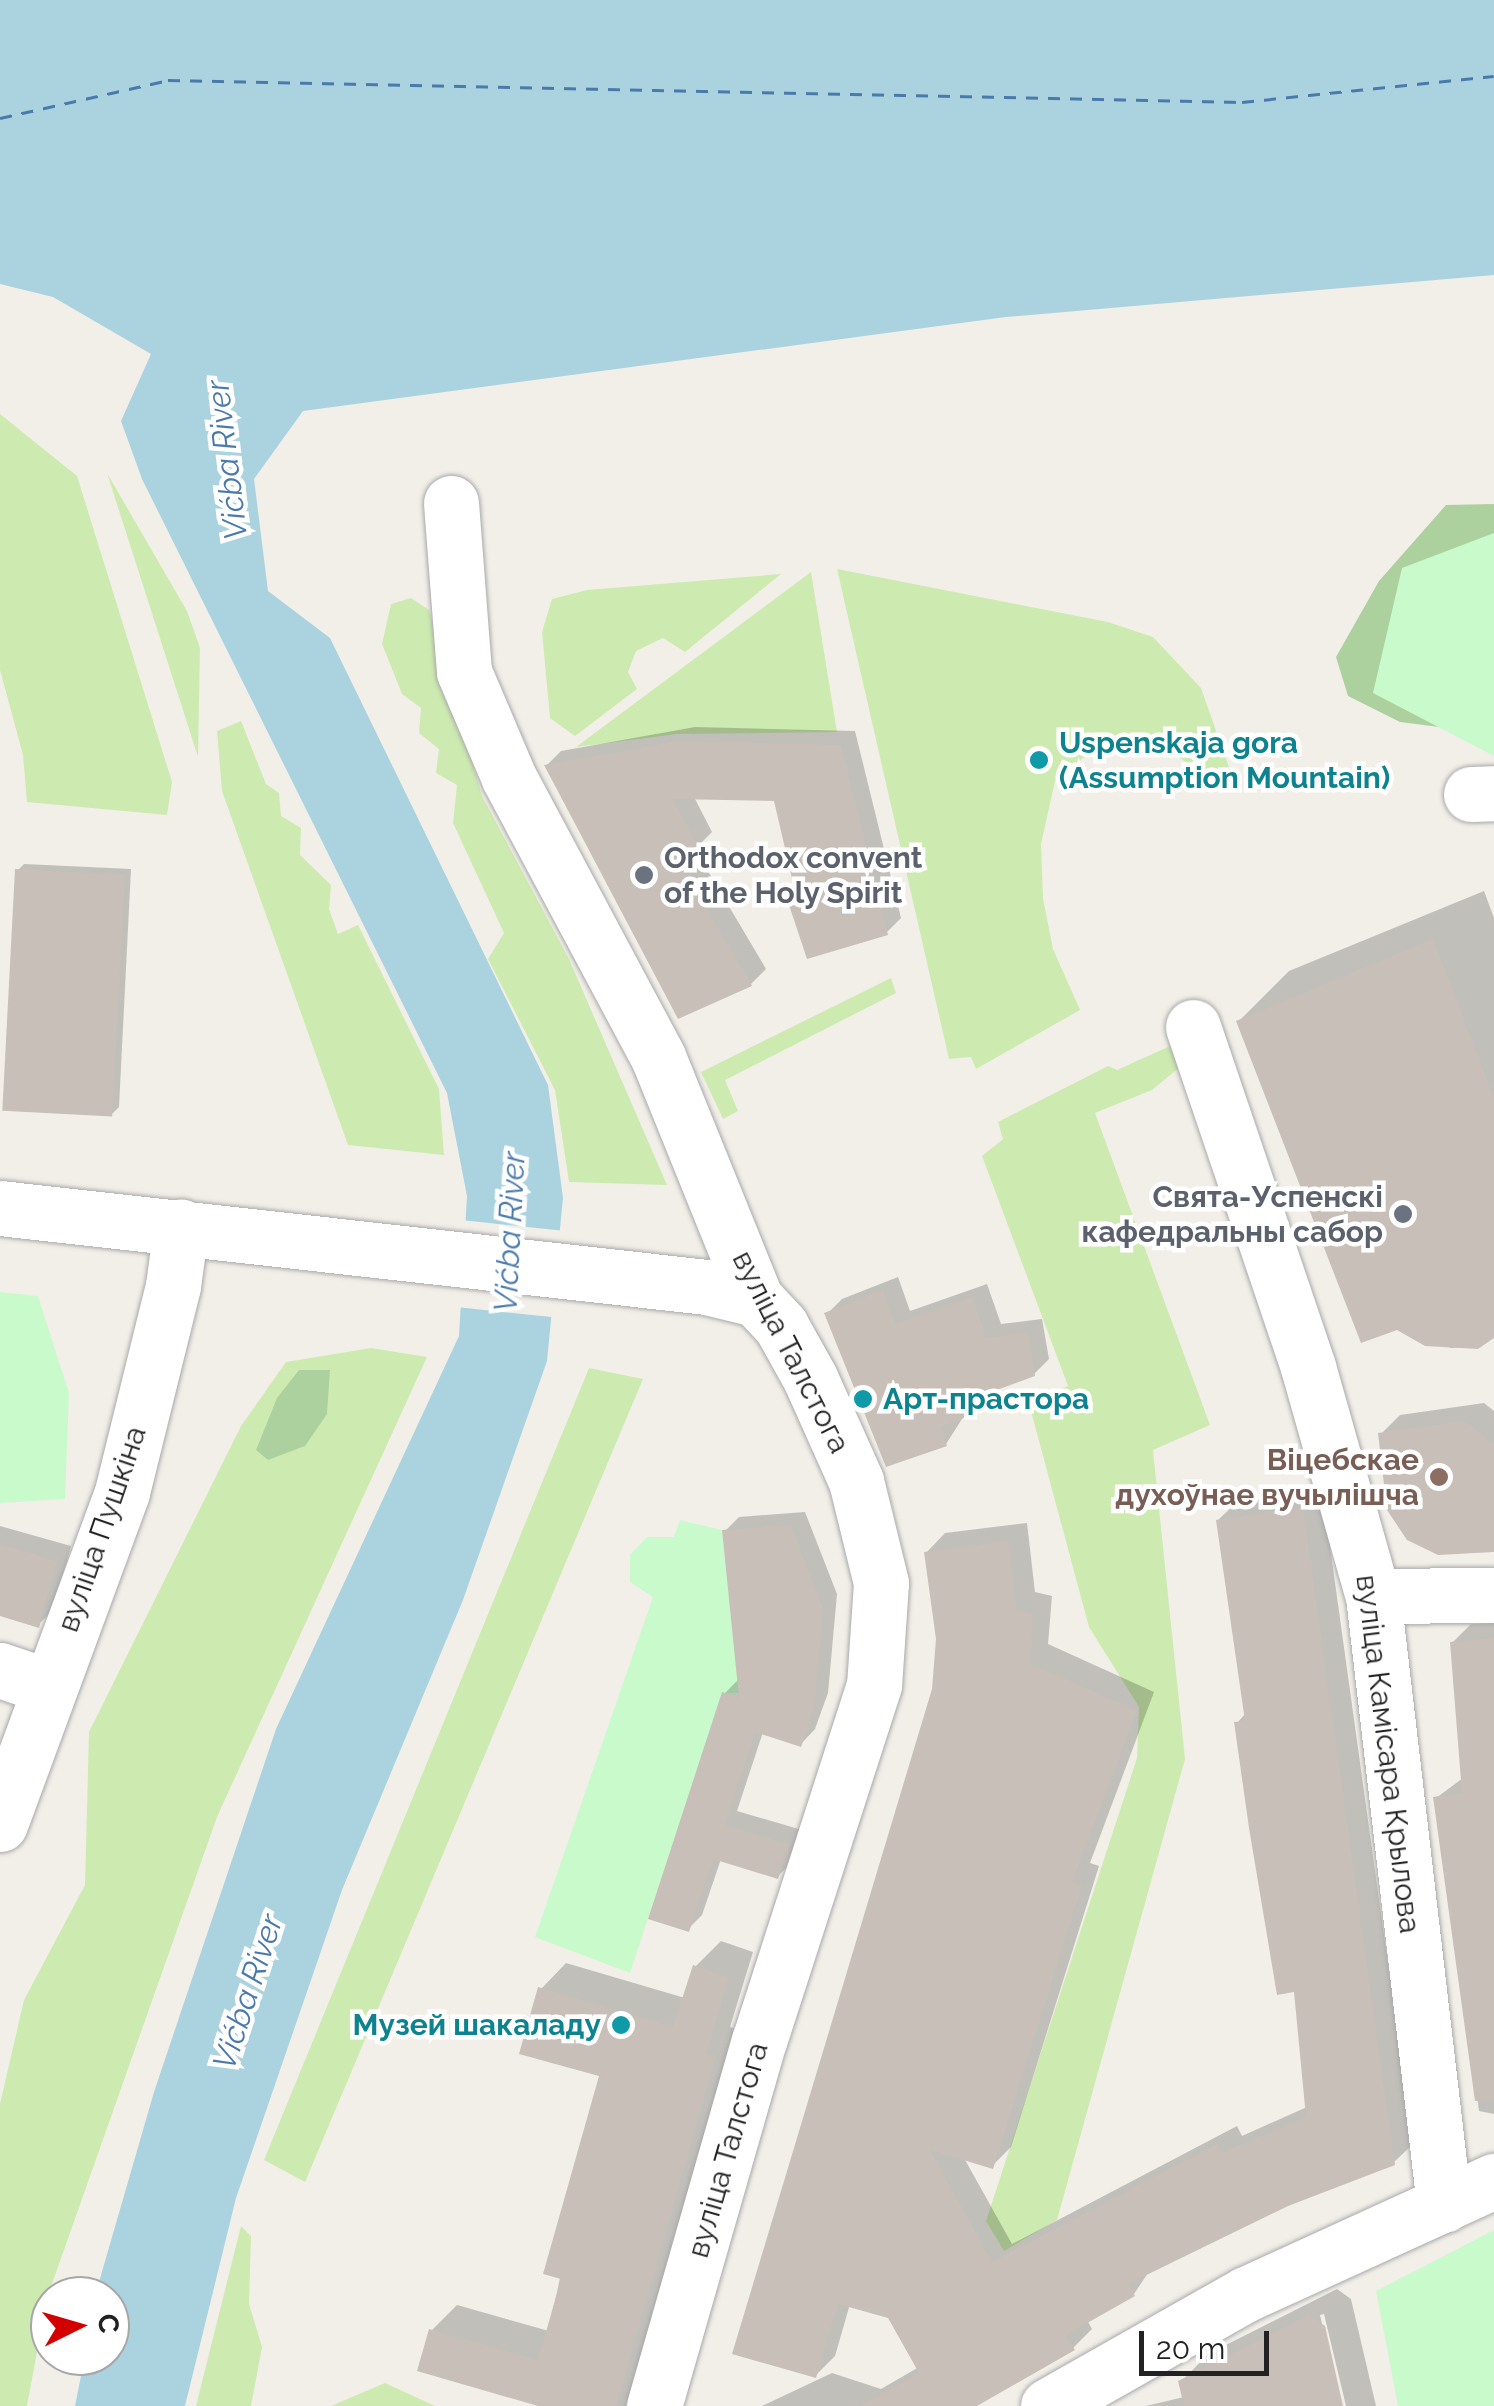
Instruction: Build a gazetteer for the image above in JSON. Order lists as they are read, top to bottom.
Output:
{
  "streets": {
    "street": ["вуліца Талстога", "вуліца Пушкіна", "вуліца Камісара Крылова"]
  },
  "water": ["Vićba River"],
  "places": [
    "Uspenskaja gora (Assumption Mountain)",
    "Orthodox convent of the Holy Spirit",
    "Свята-Успенскі кафедральны сабор",
    "Арт-прастора",
    "Віцебскае духоўнае вучылішча",
    "Музей шакаладу"
  ],
  "scale_bar": "20 m",
  "north": "right"
}
